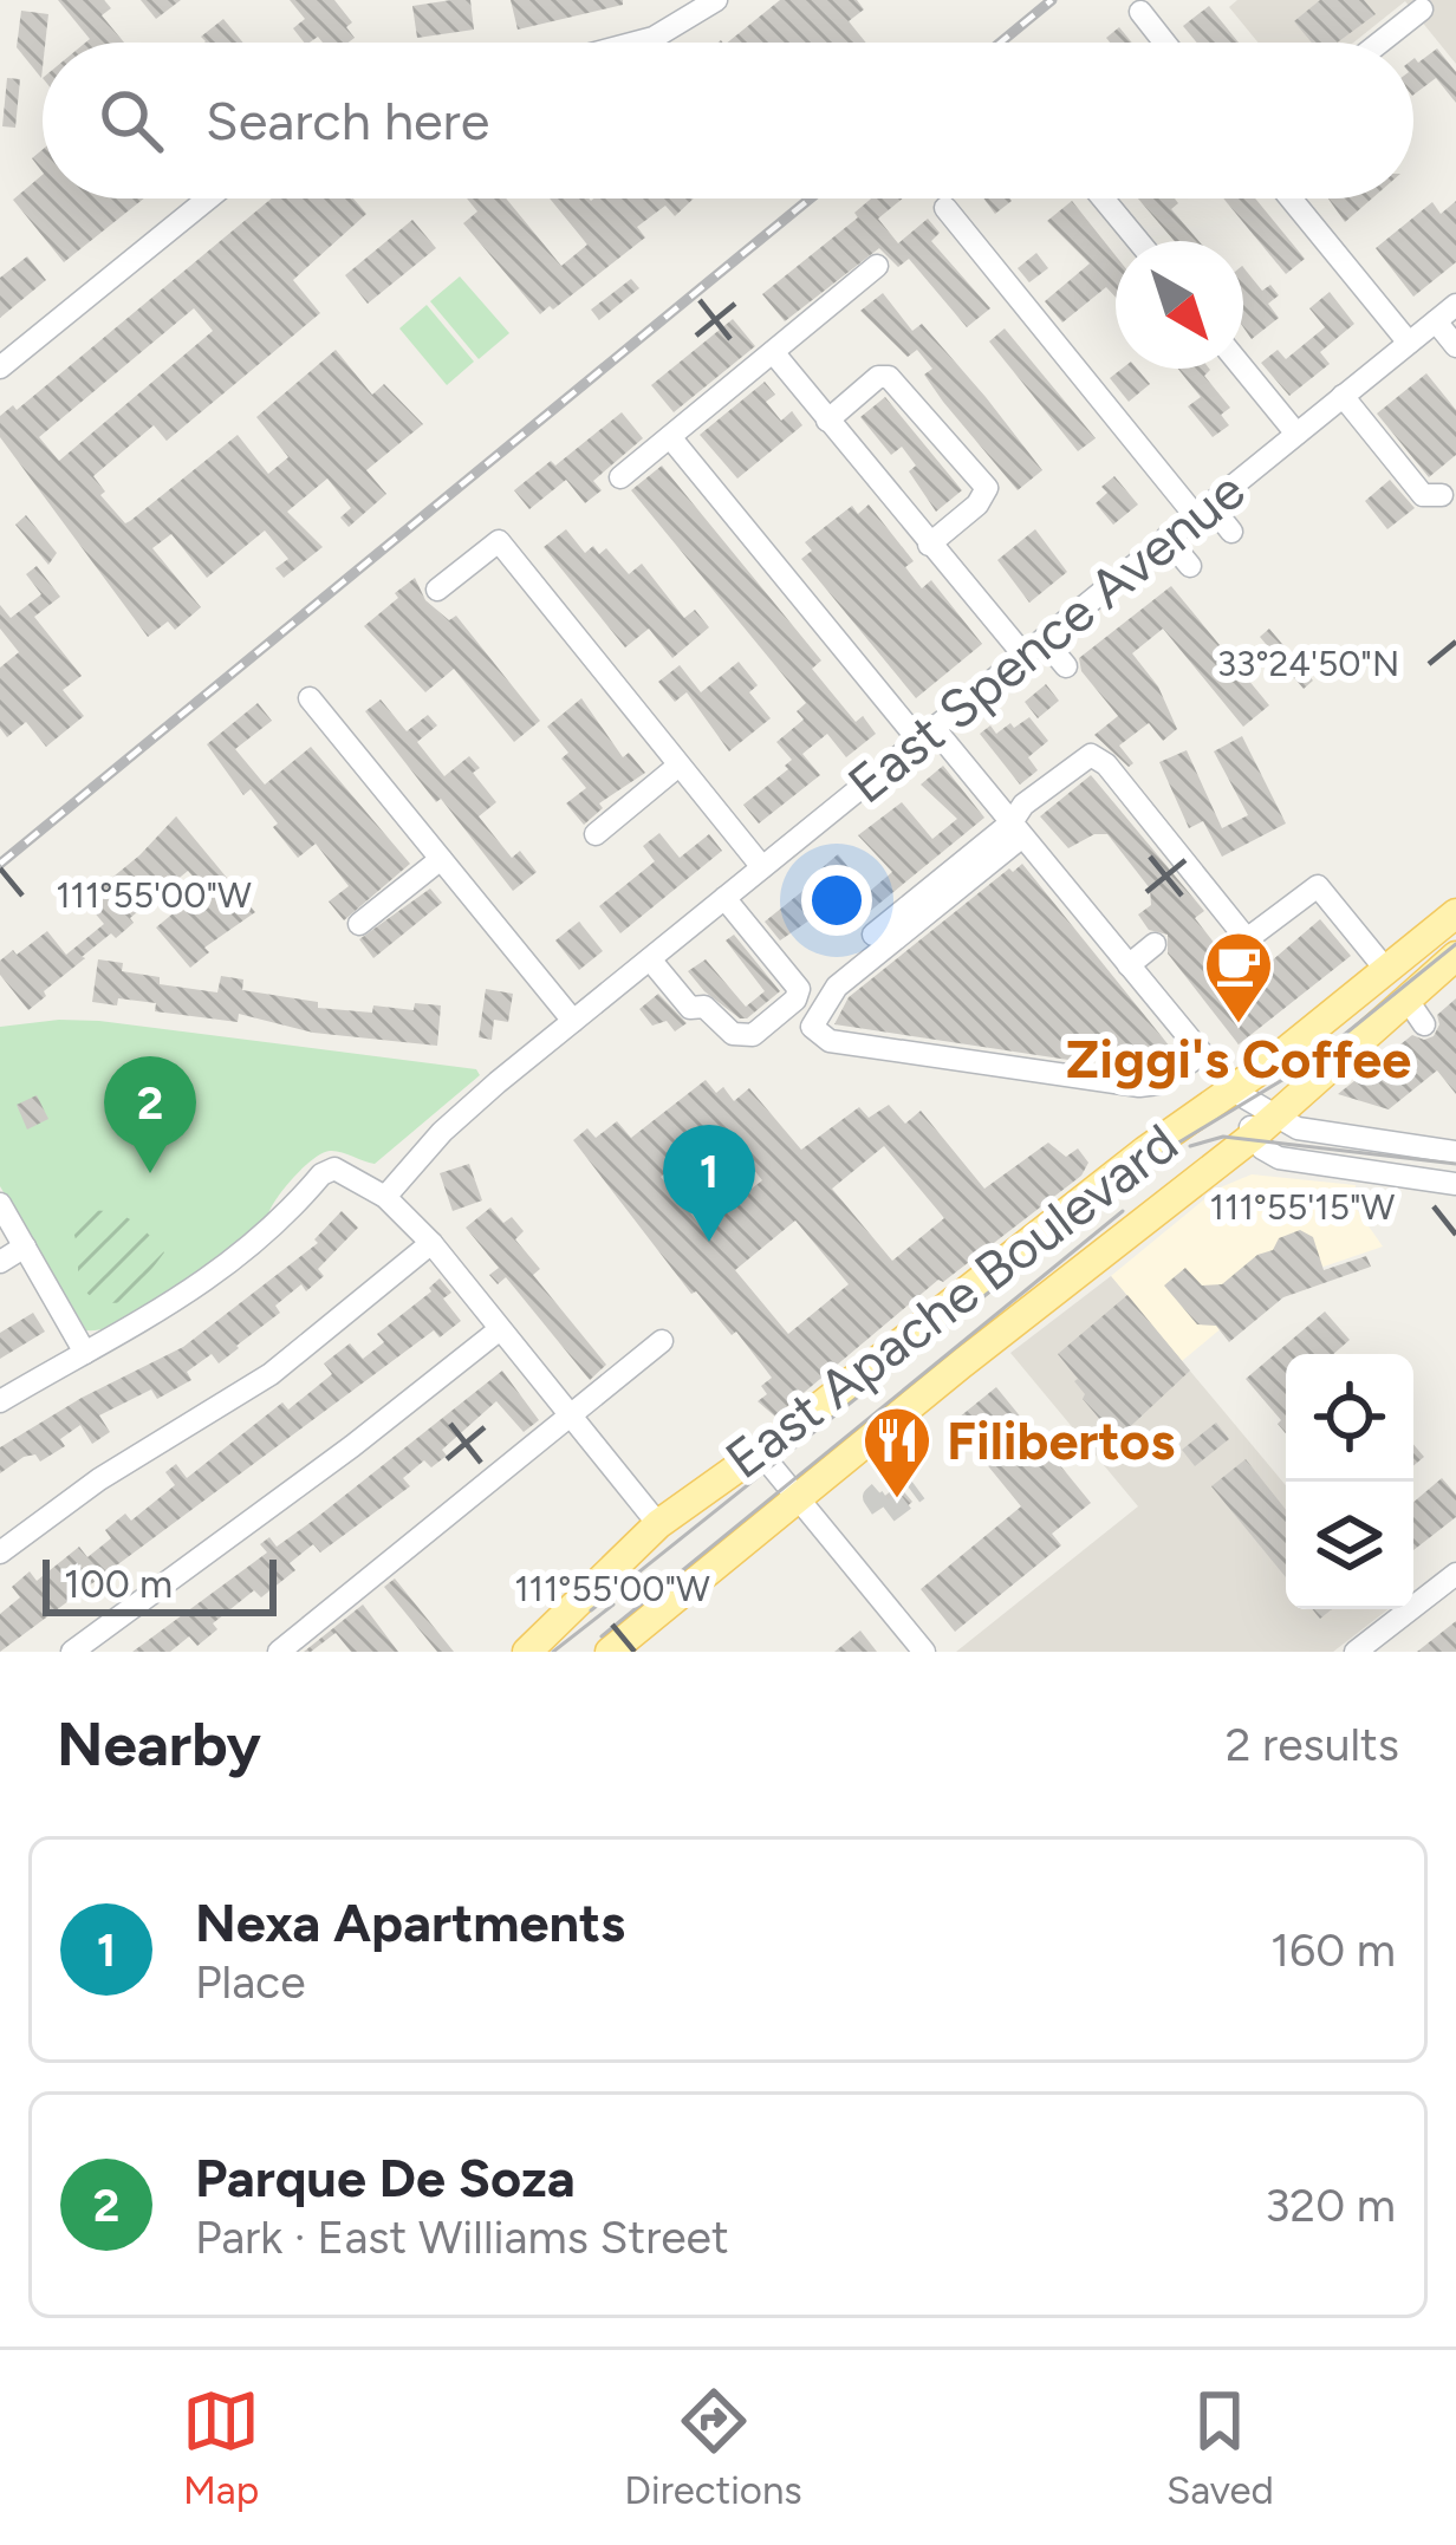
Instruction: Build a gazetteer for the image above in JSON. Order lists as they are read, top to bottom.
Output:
{
  "streets": {
    "main road": ["East Apache Boulevard"],
    "street": ["East Spence Avenue"]
  },
  "places": {
    "cafe": ["Ziggi's Coffee"],
    "restaurant": ["Filibertos"]
  },
  "scale_bar": "100 m",
  "north": "bottom right",
  "page": {
    "search": "Search here",
    "pins": ["2", "1"],
    "scale": "100 m",
    "heading": ["Nearby", "2 results"],
    "list": [
      {
        "mark": "1",
        "name": "Nexa Apartments",
        "note": "Place",
        "value": "160 m"
      },
      {
        "mark": "2",
        "name": "Parque De Soza",
        "note": "Park · East Williams Street",
        "value": "320 m"
      }
    ],
    "nav": ["Map", "Directions", "Saved"]
  },
  "coordinates": ["33°24'50\"N", "111°55'00\"W", "111°55'15\"W"]
}
